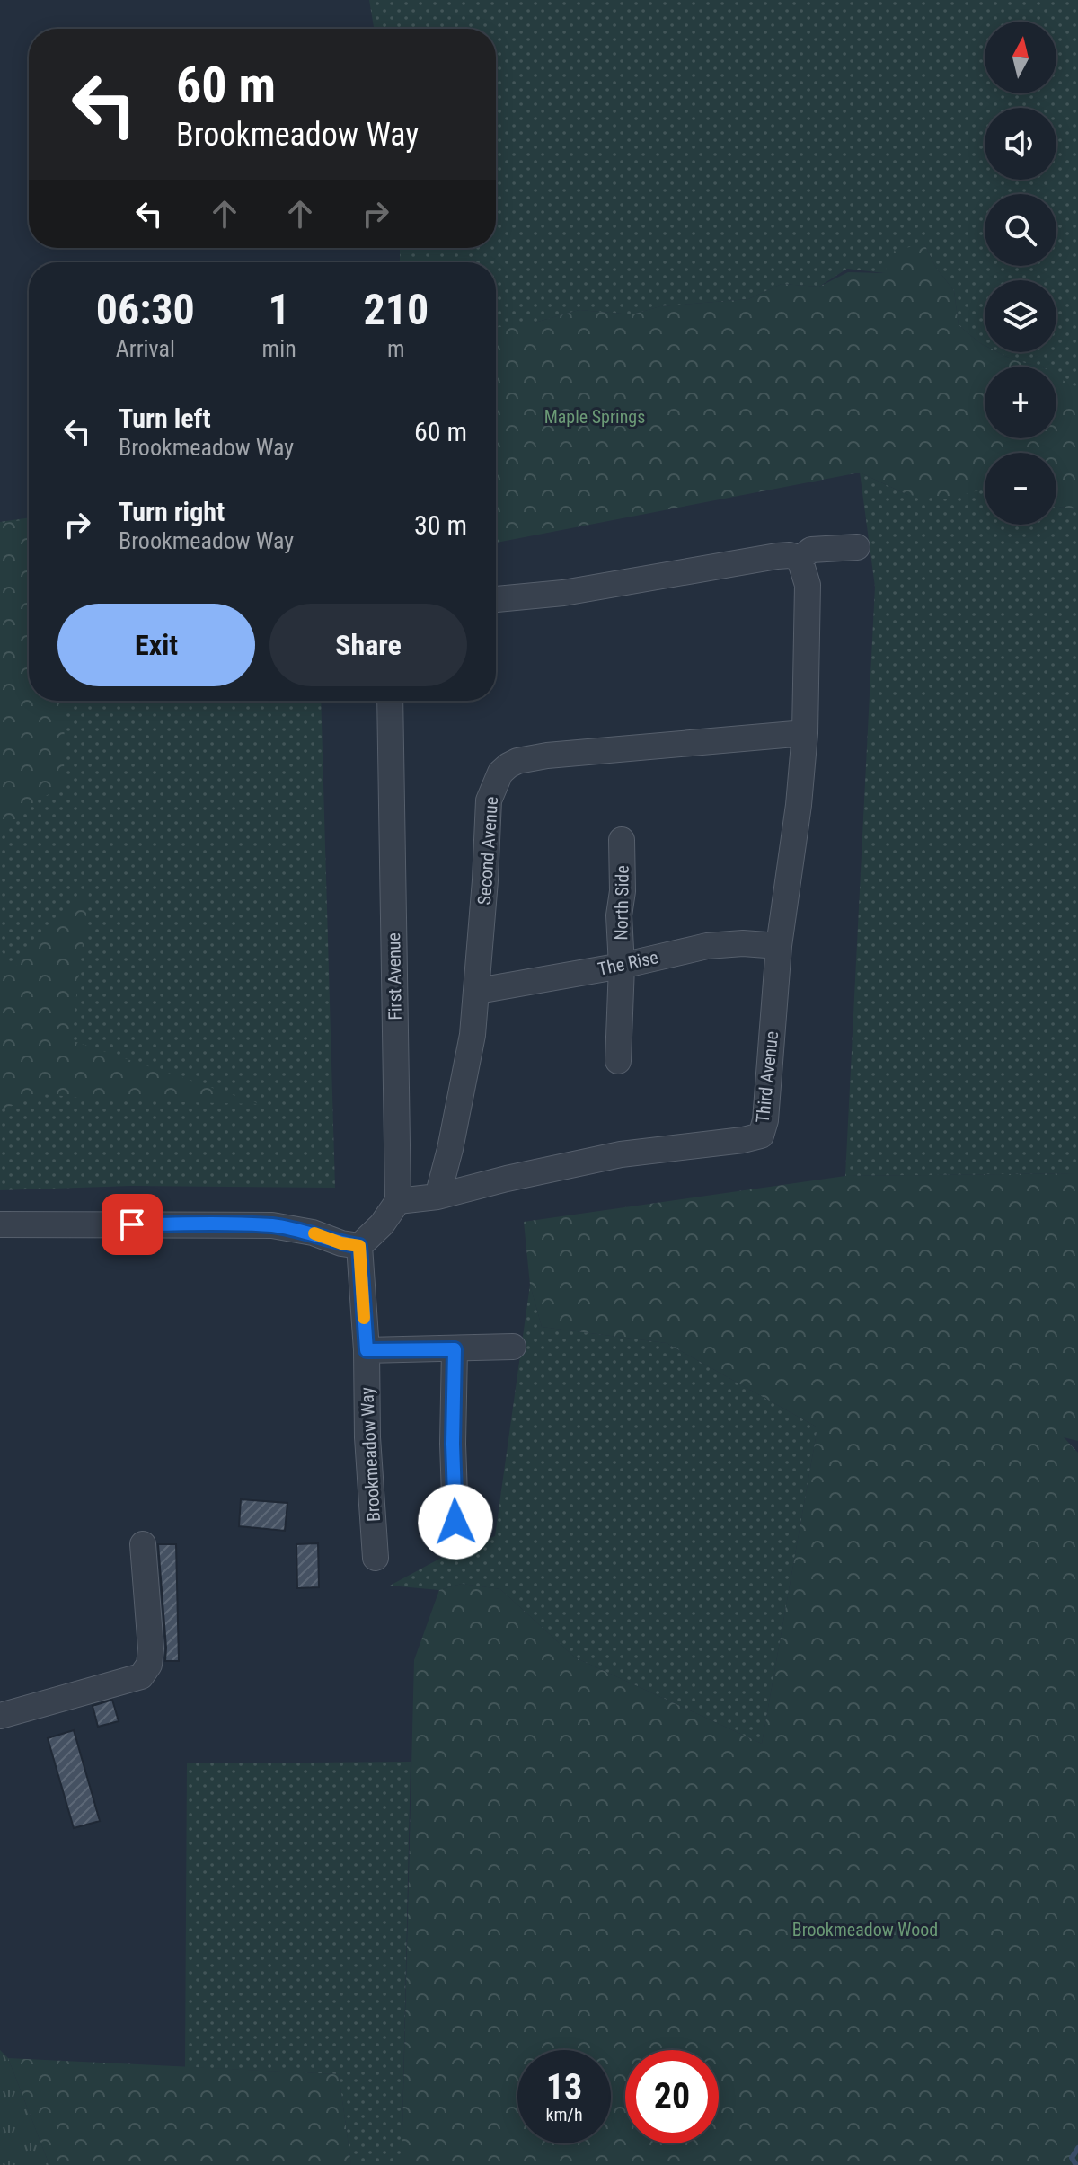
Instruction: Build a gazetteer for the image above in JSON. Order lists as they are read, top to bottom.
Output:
{
  "streets": {
    "street": [
      "Second Avenue",
      "North Side",
      "The Rise",
      "First Avenue",
      "Third Avenue",
      "Brookmeadow Way"
    ]
  },
  "crossings": [
    ["Second Avenue", "The Rise"],
    ["Second Avenue", "Third Avenue"],
    ["North Side", "The Rise"],
    ["The Rise", "Third Avenue"]
  ],
  "parks": ["Maple Springs", "Brookmeadow Wood"],
  "north": "top",
  "page": {
    "map_buttons": ["+", "−"],
    "turn": ["60 m", "Brookmeadow Way"],
    "eta": [
      "06:30",
      "Arrival",
      "1",
      "min",
      "210",
      "m"
    ],
    "list": [
      {
        "name": "Turn left",
        "note": "Brookmeadow Way",
        "value": "60 m"
      },
      {
        "name": "Turn right",
        "note": "Brookmeadow Way",
        "value": "30 m"
      }
    ],
    "buttons": ["Exit", "Share"],
    "speed": "13 km/h",
    "limit": "20"
  }
}
